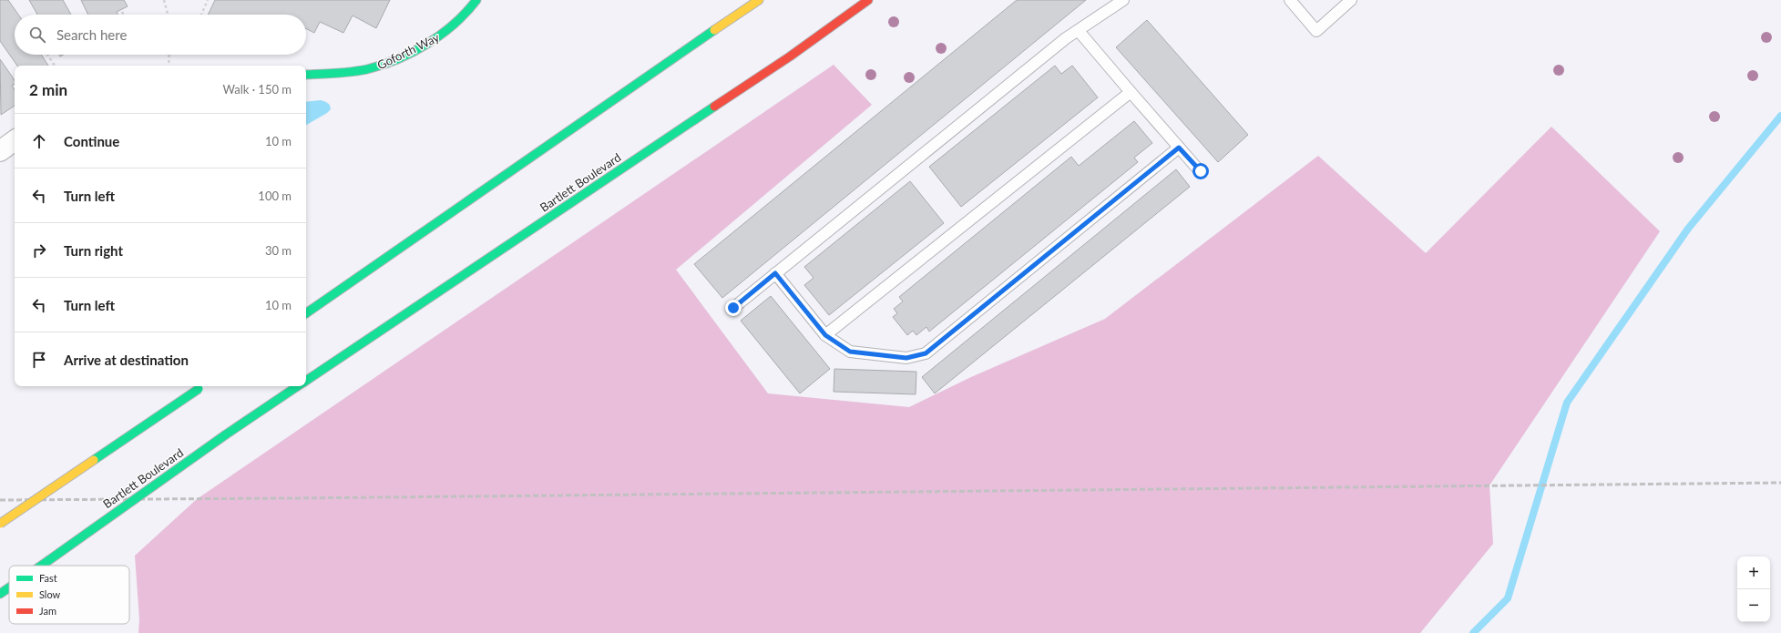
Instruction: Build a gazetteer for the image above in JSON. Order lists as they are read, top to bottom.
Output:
{
  "streets": {
    "main road": ["Goforth Way", "Bartlett Boulevard"]
  },
  "legend": ["Fast", "Slow", "Jam"],
  "page": {
    "search": "Search here",
    "heading": ["2 min", "Walk · 150 m"],
    "list": [
      ["Continue", "10 m"],
      ["Turn left", "100 m"],
      ["Turn right", "30 m"],
      ["Turn left", "10 m"],
      "Arrive at destination"
    ],
    "map_buttons": ["+", "−"]
  }
}
